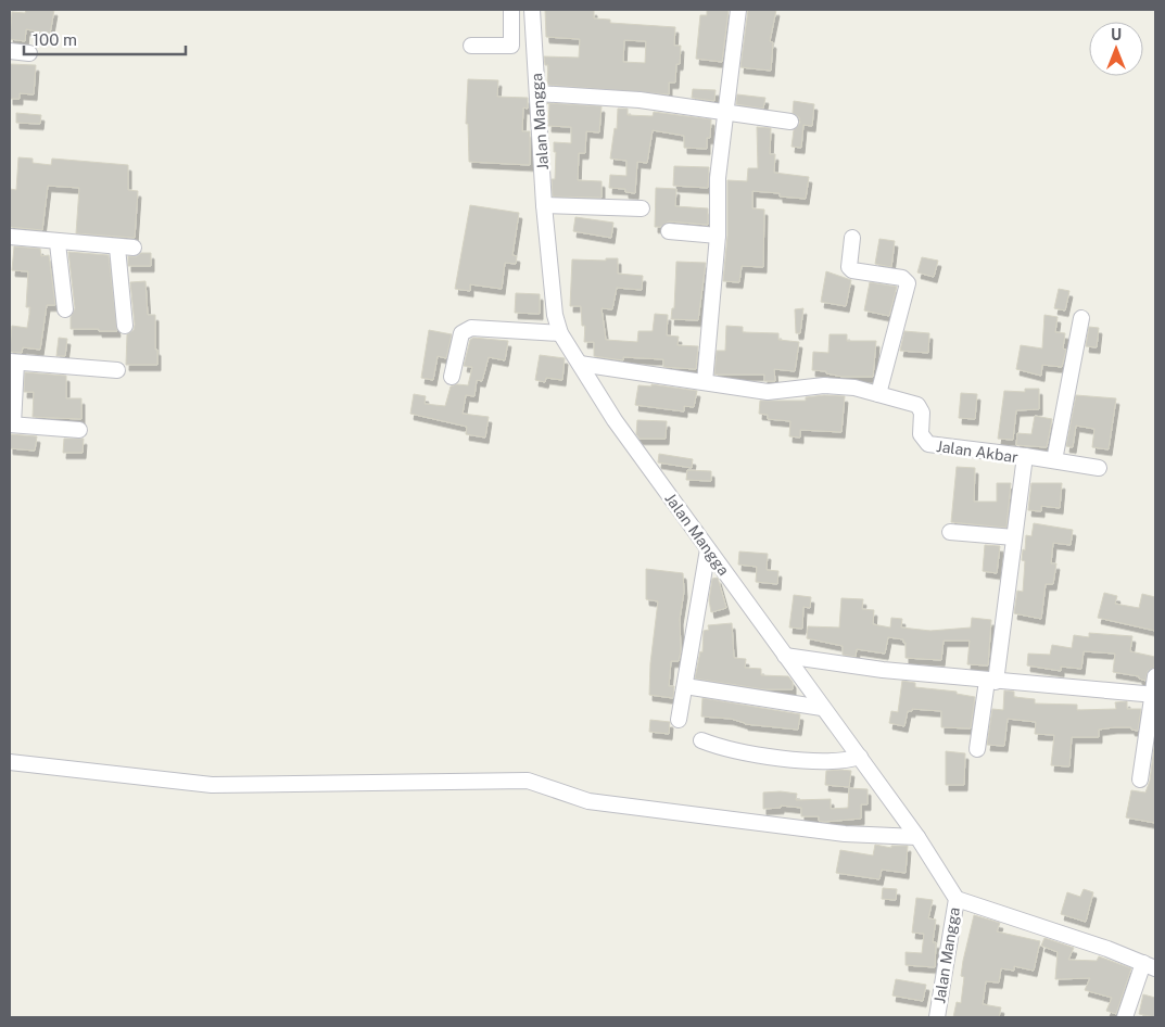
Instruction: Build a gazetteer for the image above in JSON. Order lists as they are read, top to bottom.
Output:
{
  "streets": {
    "street": ["Jalan Mangga", "Jalan Akbar"]
  },
  "crossings": [
    ["Jalan Mangga", "Jalan Akbar"]
  ],
  "scale_bar": "100 m",
  "north": "top"
}
